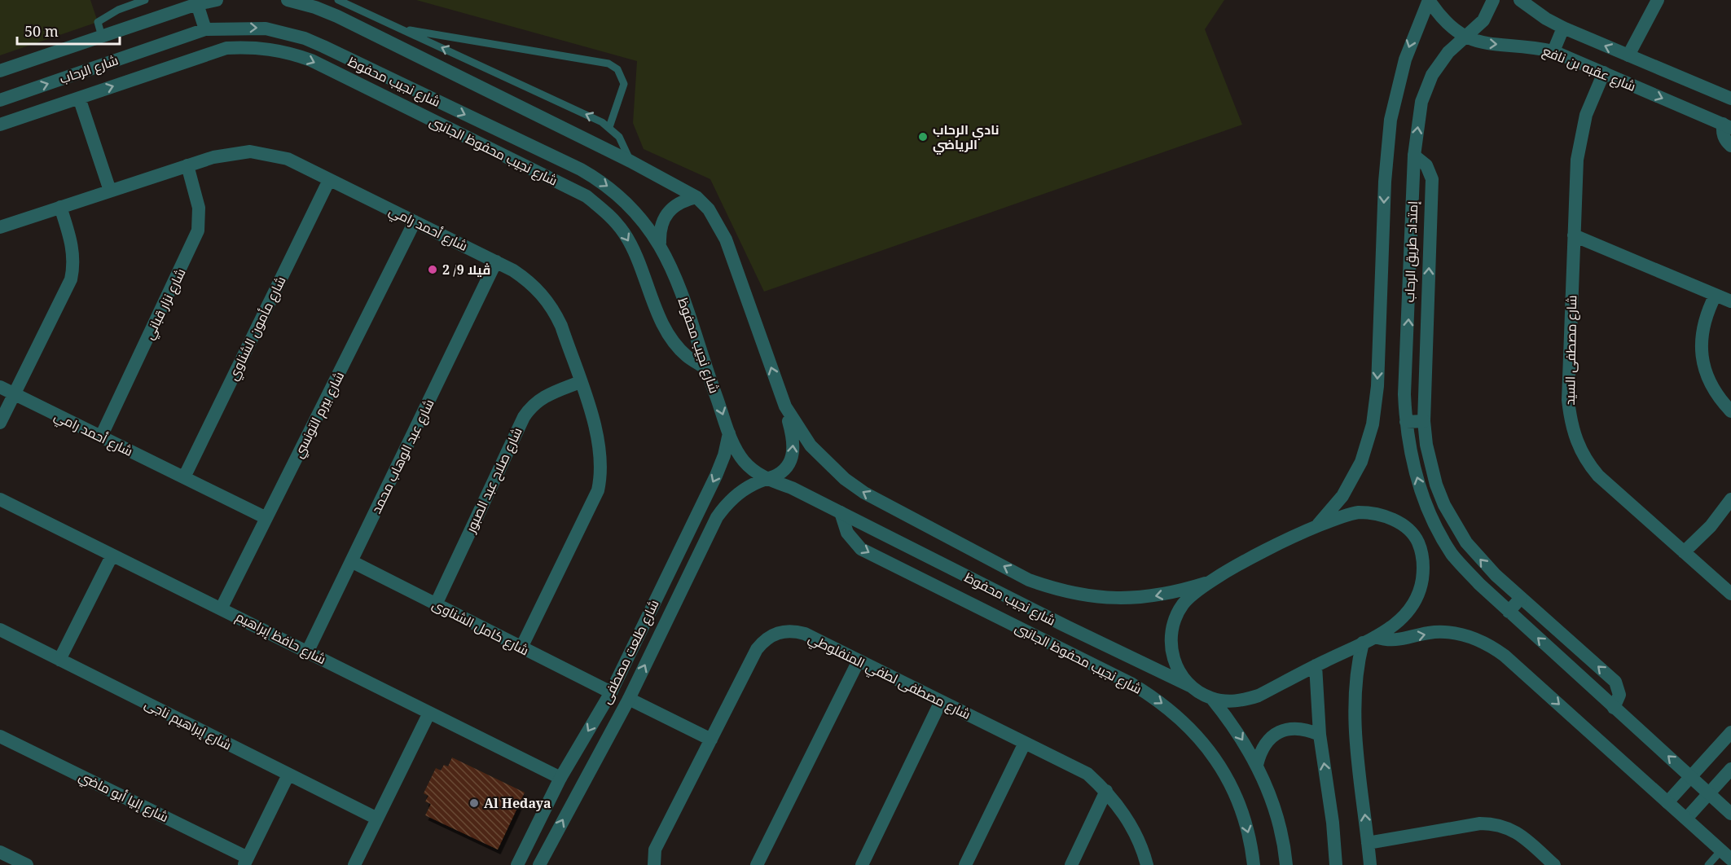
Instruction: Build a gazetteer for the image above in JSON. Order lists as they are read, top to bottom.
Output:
{
  "streets": {
    "street": [
      "شارع عقبه بن نافع",
      "شارع الرحاب",
      "شارع نجيب محفوظ",
      "شارع نجيب محفوظ الجانبى",
      "شارع أحمد رامي",
      "إمتداد طريق الرحاب",
      "شارع نزار قباني",
      "شارع مأمون الشناوي",
      "شارع مصطفى السيد",
      "شارع بيرم التونسي",
      "شارع عبد الوهاب محمد",
      "شارع صلاح عبد الصبور",
      "شارع كامل الشناوى",
      "شارع حافظ إبراهيم",
      "شارع طلعت مصطفى",
      "شارع مصطفى لطفي المنفلوطي",
      "شارع إبراهيم ناجى",
      "شارع إليا أبو ماضي"
    ]
  },
  "crossings": [
    ["شارع عقبه بن نافع", "إمتداد طريق الرحاب"],
    ["شارع عقبه بن نافع", "شارع مصطفى السيد"],
    ["شارع الرحاب", "شارع نجيب محفوظ"],
    ["شارع نجيب محفوظ", "شارع نجيب محفوظ الجانبى"],
    ["شارع نجيب محفوظ", "شارع طلعت مصطفى"],
    ["شارع أحمد رامي", "شارع نزار قباني"],
    ["شارع أحمد رامي", "شارع مأمون الشناوي"],
    ["شارع أحمد رامي", "شارع بيرم التونسي"],
    ["شارع أحمد رامي", "شارع عبد الوهاب محمد"],
    ["شارع أحمد رامي", "شارع صلاح عبد الصبور"],
    ["شارع أحمد رامي", "شارع كامل الشناوى"],
    ["شارع بيرم التونسي", "شارع حافظ إبراهيم"],
    ["شارع عبد الوهاب محمد", "شارع كامل الشناوى"],
    ["شارع عبد الوهاب محمد", "شارع حافظ إبراهيم"],
    ["شارع صلاح عبد الصبور", "شارع كامل الشناوى"],
    ["شارع كامل الشناوى", "شارع طلعت مصطفى"],
    ["شارع حافظ إبراهيم", "شارع طلعت مصطفى"]
  ],
  "one_way": ["شارع نجيب محفوظ الجانبى"],
  "places": ["نادي الرحاب الرياضي", "ڤيلا 9/ 2", "Al Hedaya"],
  "scale_bar": "50 m"
}
